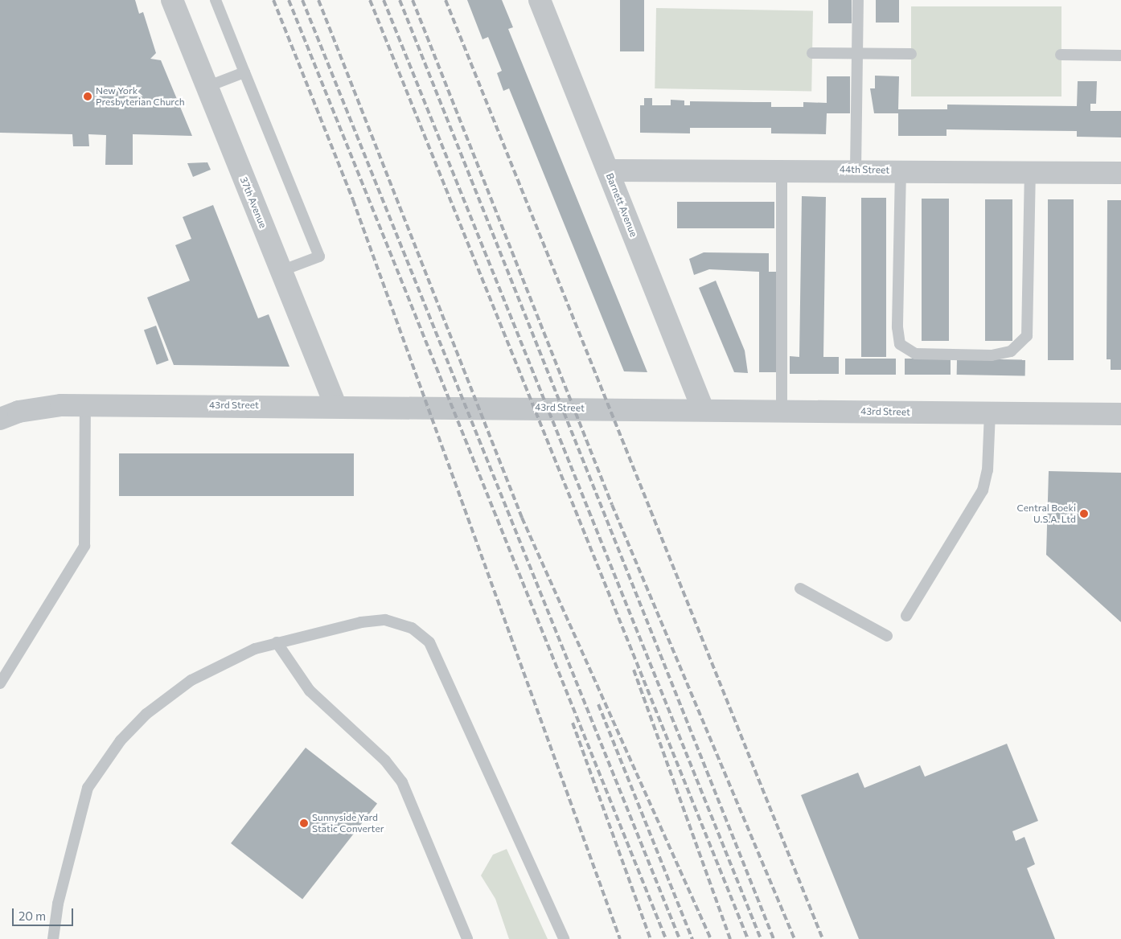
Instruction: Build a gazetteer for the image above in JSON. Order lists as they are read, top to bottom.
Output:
{
  "streets": {
    "street": [
      "44th Street",
      "37th Avenue",
      "Barnett Avenue",
      "43rd Street"
    ]
  },
  "crossings": [
    ["44th Street", "Barnett Avenue"],
    ["37th Avenue", "43rd Street"],
    ["Barnett Avenue", "43rd Street"]
  ],
  "places": ["New York Presbyterian Church", "Central Boeki U.S.A. Ltd", "Sunnyside Yard Static Converter"],
  "scale_bar": "20 m"
}
